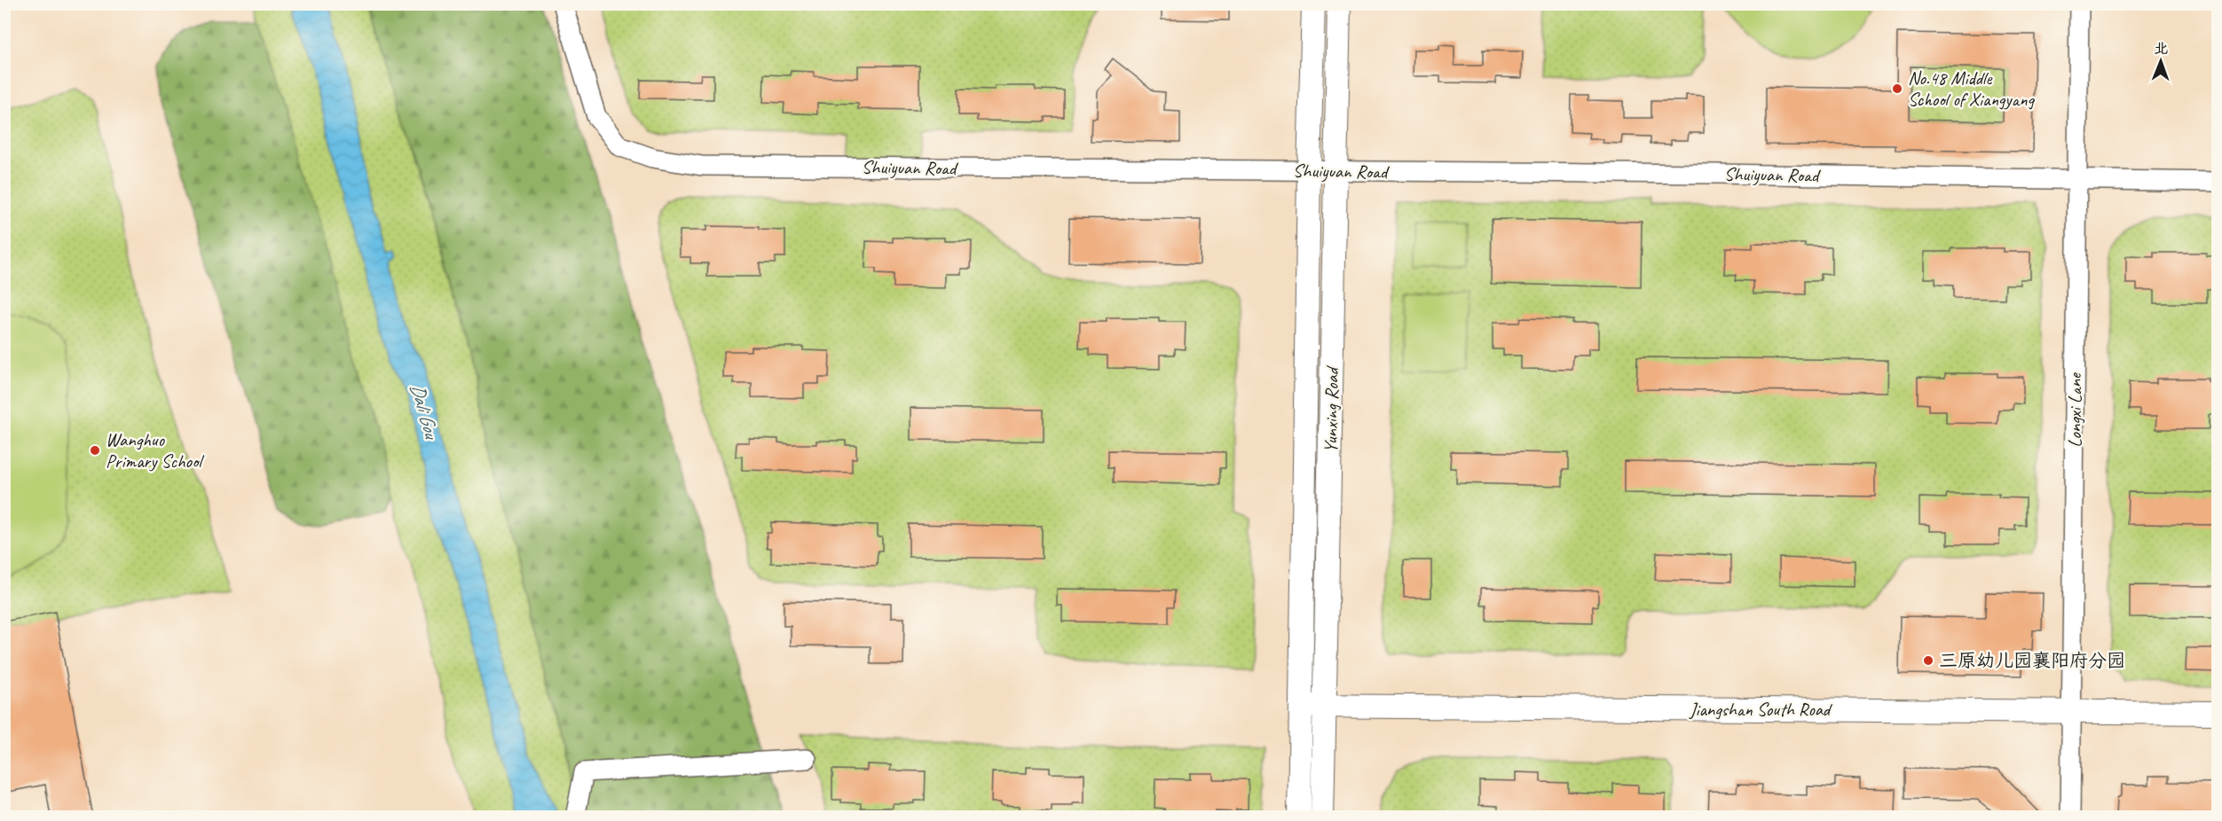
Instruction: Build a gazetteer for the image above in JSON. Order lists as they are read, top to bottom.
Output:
{
  "streets": {
    "street": [
      "Shuiyuan Road",
      "Yunxing Road",
      "Longxi Lane",
      "Jiangshan South Road"
    ]
  },
  "crossings": [
    ["Shuiyuan Road", "Yunxing Road"],
    ["Shuiyuan Road", "Longxi Lane"],
    ["Yunxing Road", "Jiangshan South Road"],
    ["Longxi Lane", "Jiangshan South Road"]
  ],
  "water": ["Dali Gou"],
  "places": ["No.48 Middle School of Xiangyang", "Wanghuo Primary School", "三原幼儿园襄阳府分园"],
  "north": "top"
}
